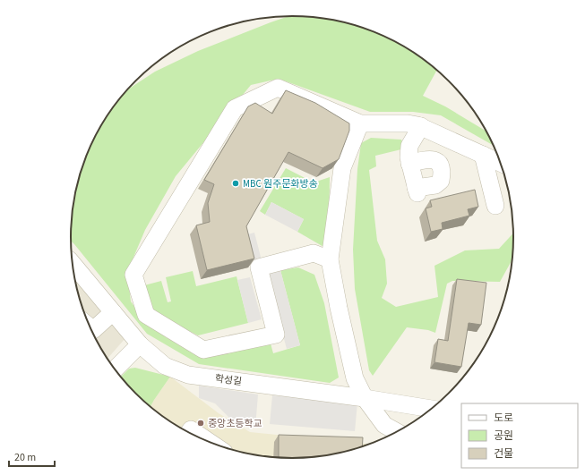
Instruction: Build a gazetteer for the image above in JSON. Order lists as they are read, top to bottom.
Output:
{
  "streets": {
    "street": ["학성길"]
  },
  "places": ["MBC 원주문화방송", "중앙초등학교"],
  "legend": ["도로", "공원", "건물"],
  "scale_bar": "20 m"
}
